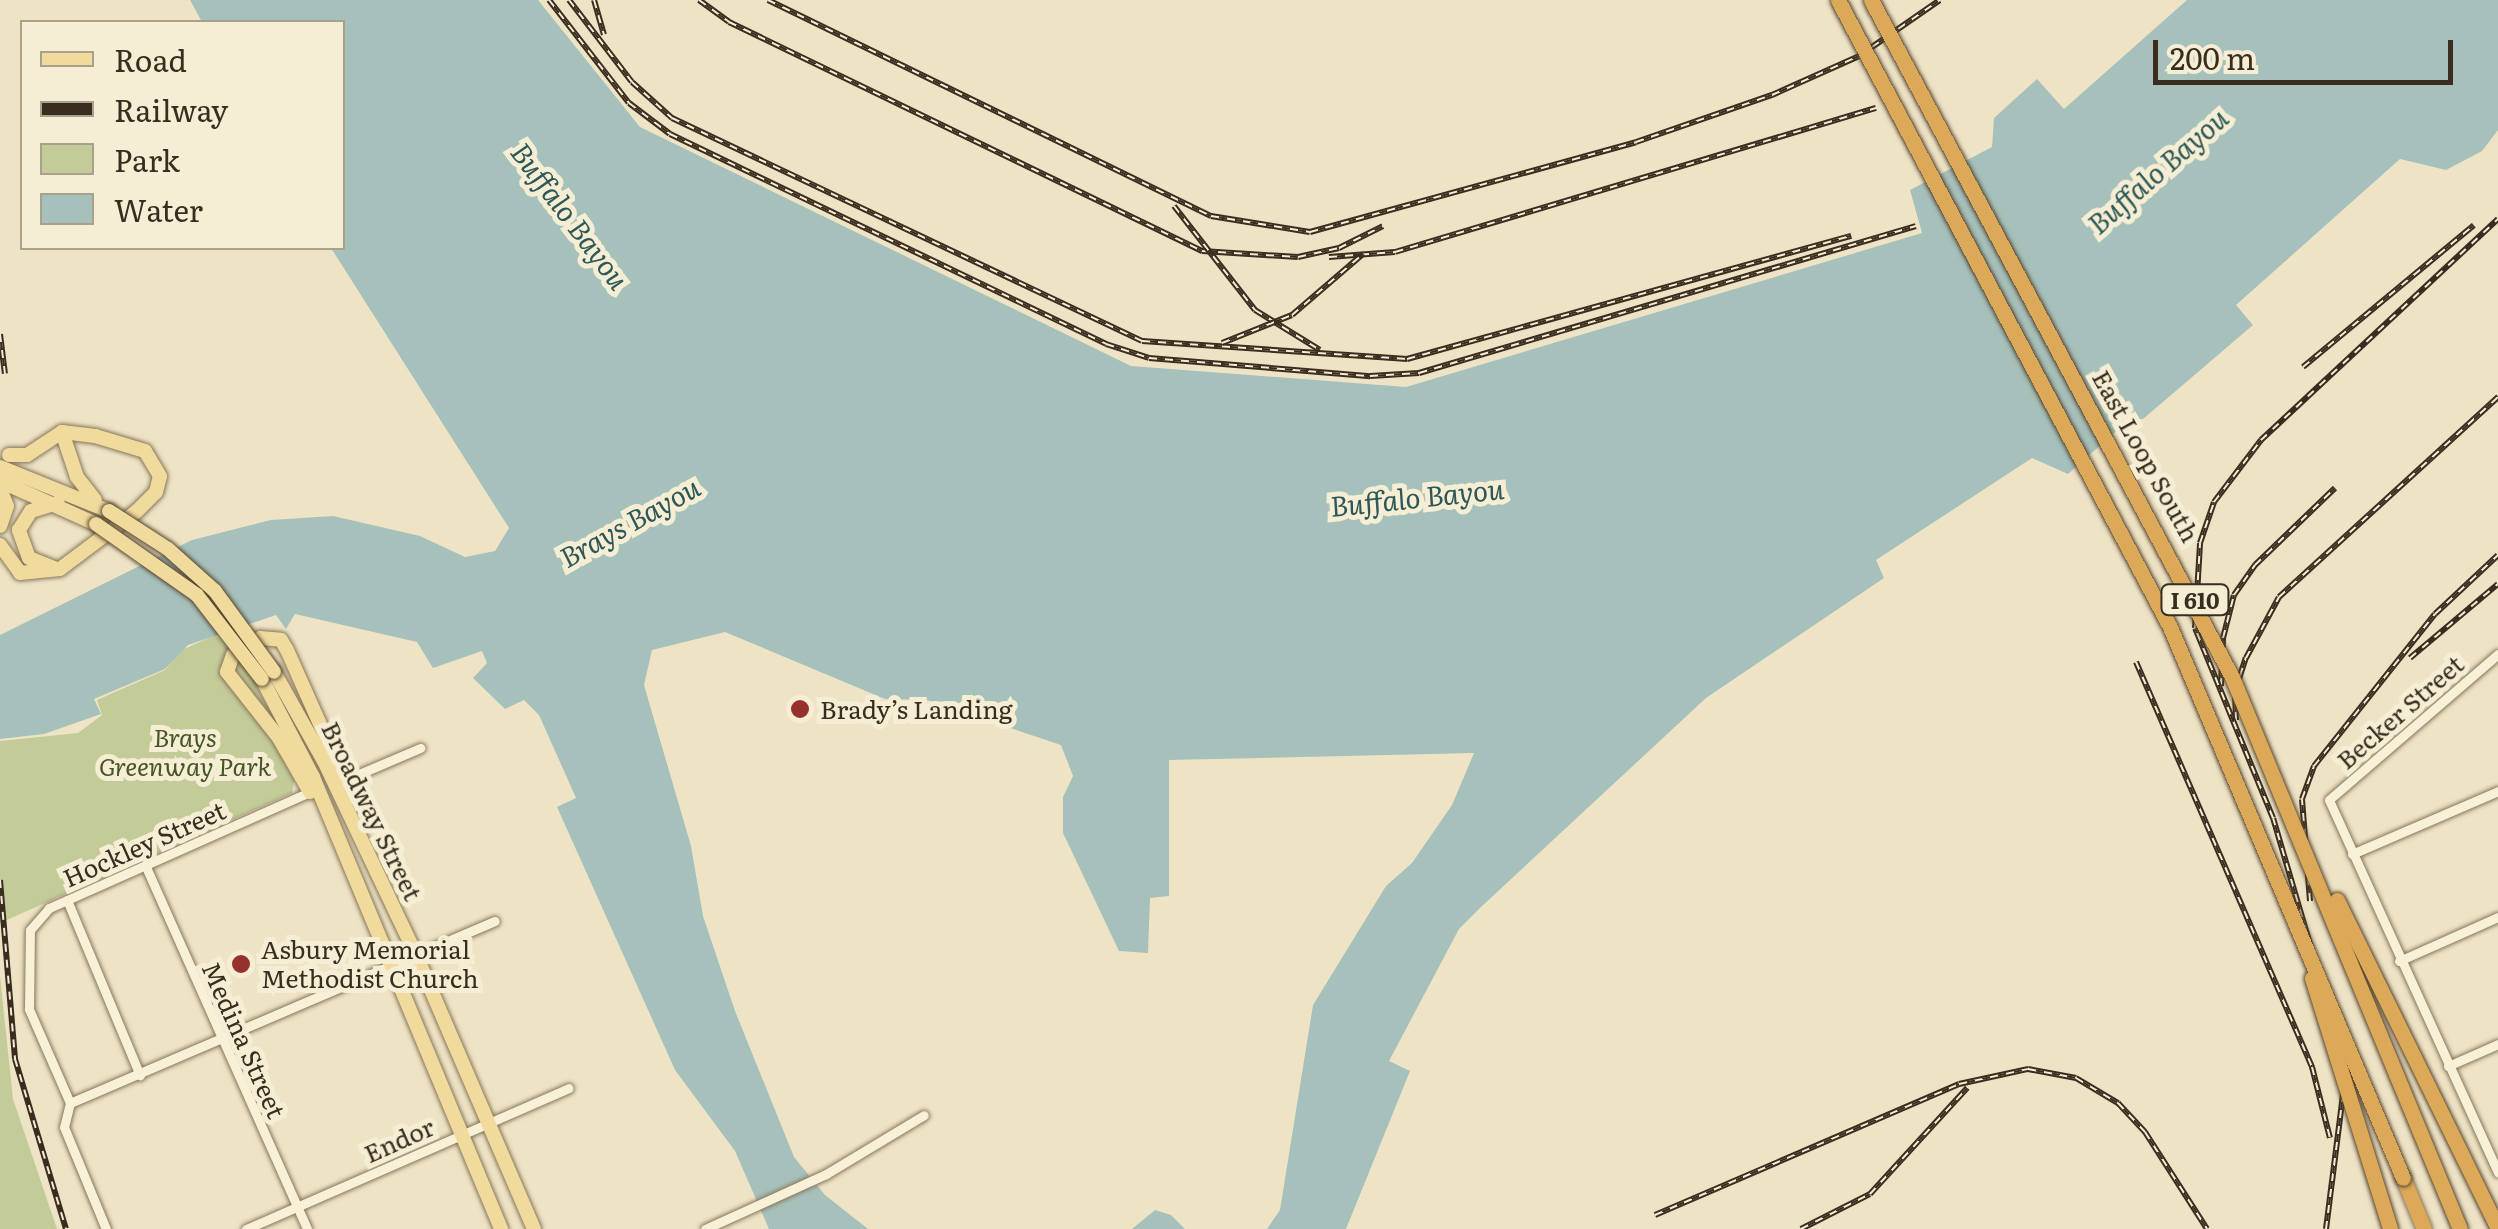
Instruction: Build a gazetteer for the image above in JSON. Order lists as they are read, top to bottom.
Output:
{
  "streets": {
    "highway": ["East Loop South", "I 610"],
    "main road": ["Broadway Street"],
    "street": [
      "Becker Street",
      "Hockley Street",
      "Medina Street",
      "Endor"
    ]
  },
  "crossings": [
    ["Broadway Street", "Endor"],
    ["Hockley Street", "Medina Street"],
    ["Medina Street", "Endor"]
  ],
  "water": ["Buffalo Bayou", "Brays Bayou"],
  "parks": ["Brays Greenway Park"],
  "places": ["Brady’s Landing", "Asbury Memorial Methodist Church"],
  "legend": [
    "Road",
    "Railway",
    "Park",
    "Water"
  ],
  "scale_bar": "200 m"
}
